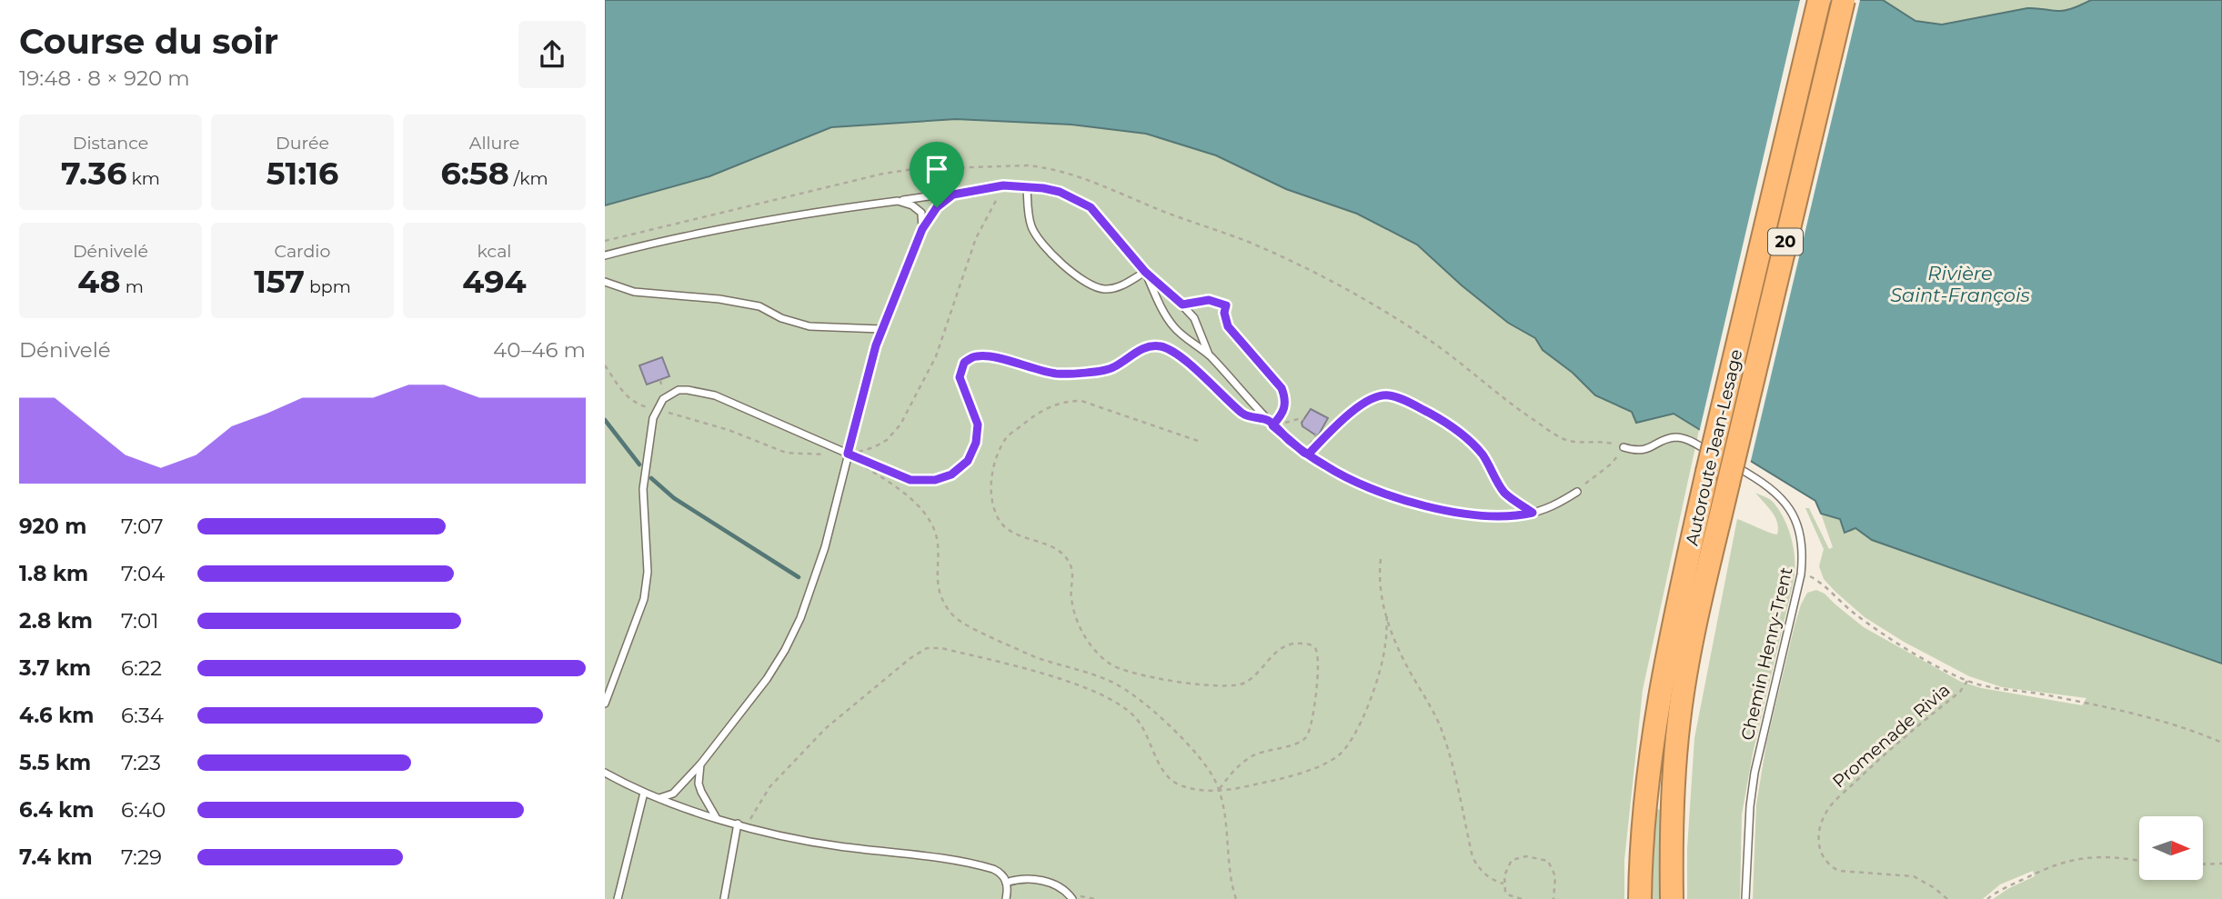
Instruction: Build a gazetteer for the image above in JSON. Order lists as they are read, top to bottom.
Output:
{
  "streets": {
    "highway": ["20", "Autoroute Jean-Lesage"],
    "lane": ["Chemin Henry-Trent"],
    "path": ["Promenade Rivia"]
  },
  "crossings": [
    ["Chemin Henry-Trent", "Promenade Rivia"]
  ],
  "water": ["Rivière Saint-François"],
  "north": "right",
  "page": {
    "heading": ["Course du soir", "19:48 · 8 × 920 m"],
    "stats": [
      ["Distance", "7.36 km"],
      ["Durée", "51:16"],
      ["Allure", "6:58 /km"],
      ["Dénivelé", "48 m"],
      ["Cardio", "157 bpm"],
      ["kcal", "494"]
    ],
    "chart": ["Dénivelé", "40–46 m"],
    "list": [
      {
        "name": "920 m",
        "note": "7:07"
      },
      {
        "name": "1.8 km",
        "note": "7:04"
      },
      {
        "name": "2.8 km",
        "note": "7:01"
      },
      {
        "name": "3.7 km",
        "note": "6:22"
      },
      {
        "name": "4.6 km",
        "note": "6:34"
      },
      {
        "name": "5.5 km",
        "note": "7:23"
      },
      {
        "name": "6.4 km",
        "note": "6:40"
      },
      {
        "name": "7.4 km",
        "note": "7:29"
      }
    ]
  }
}
